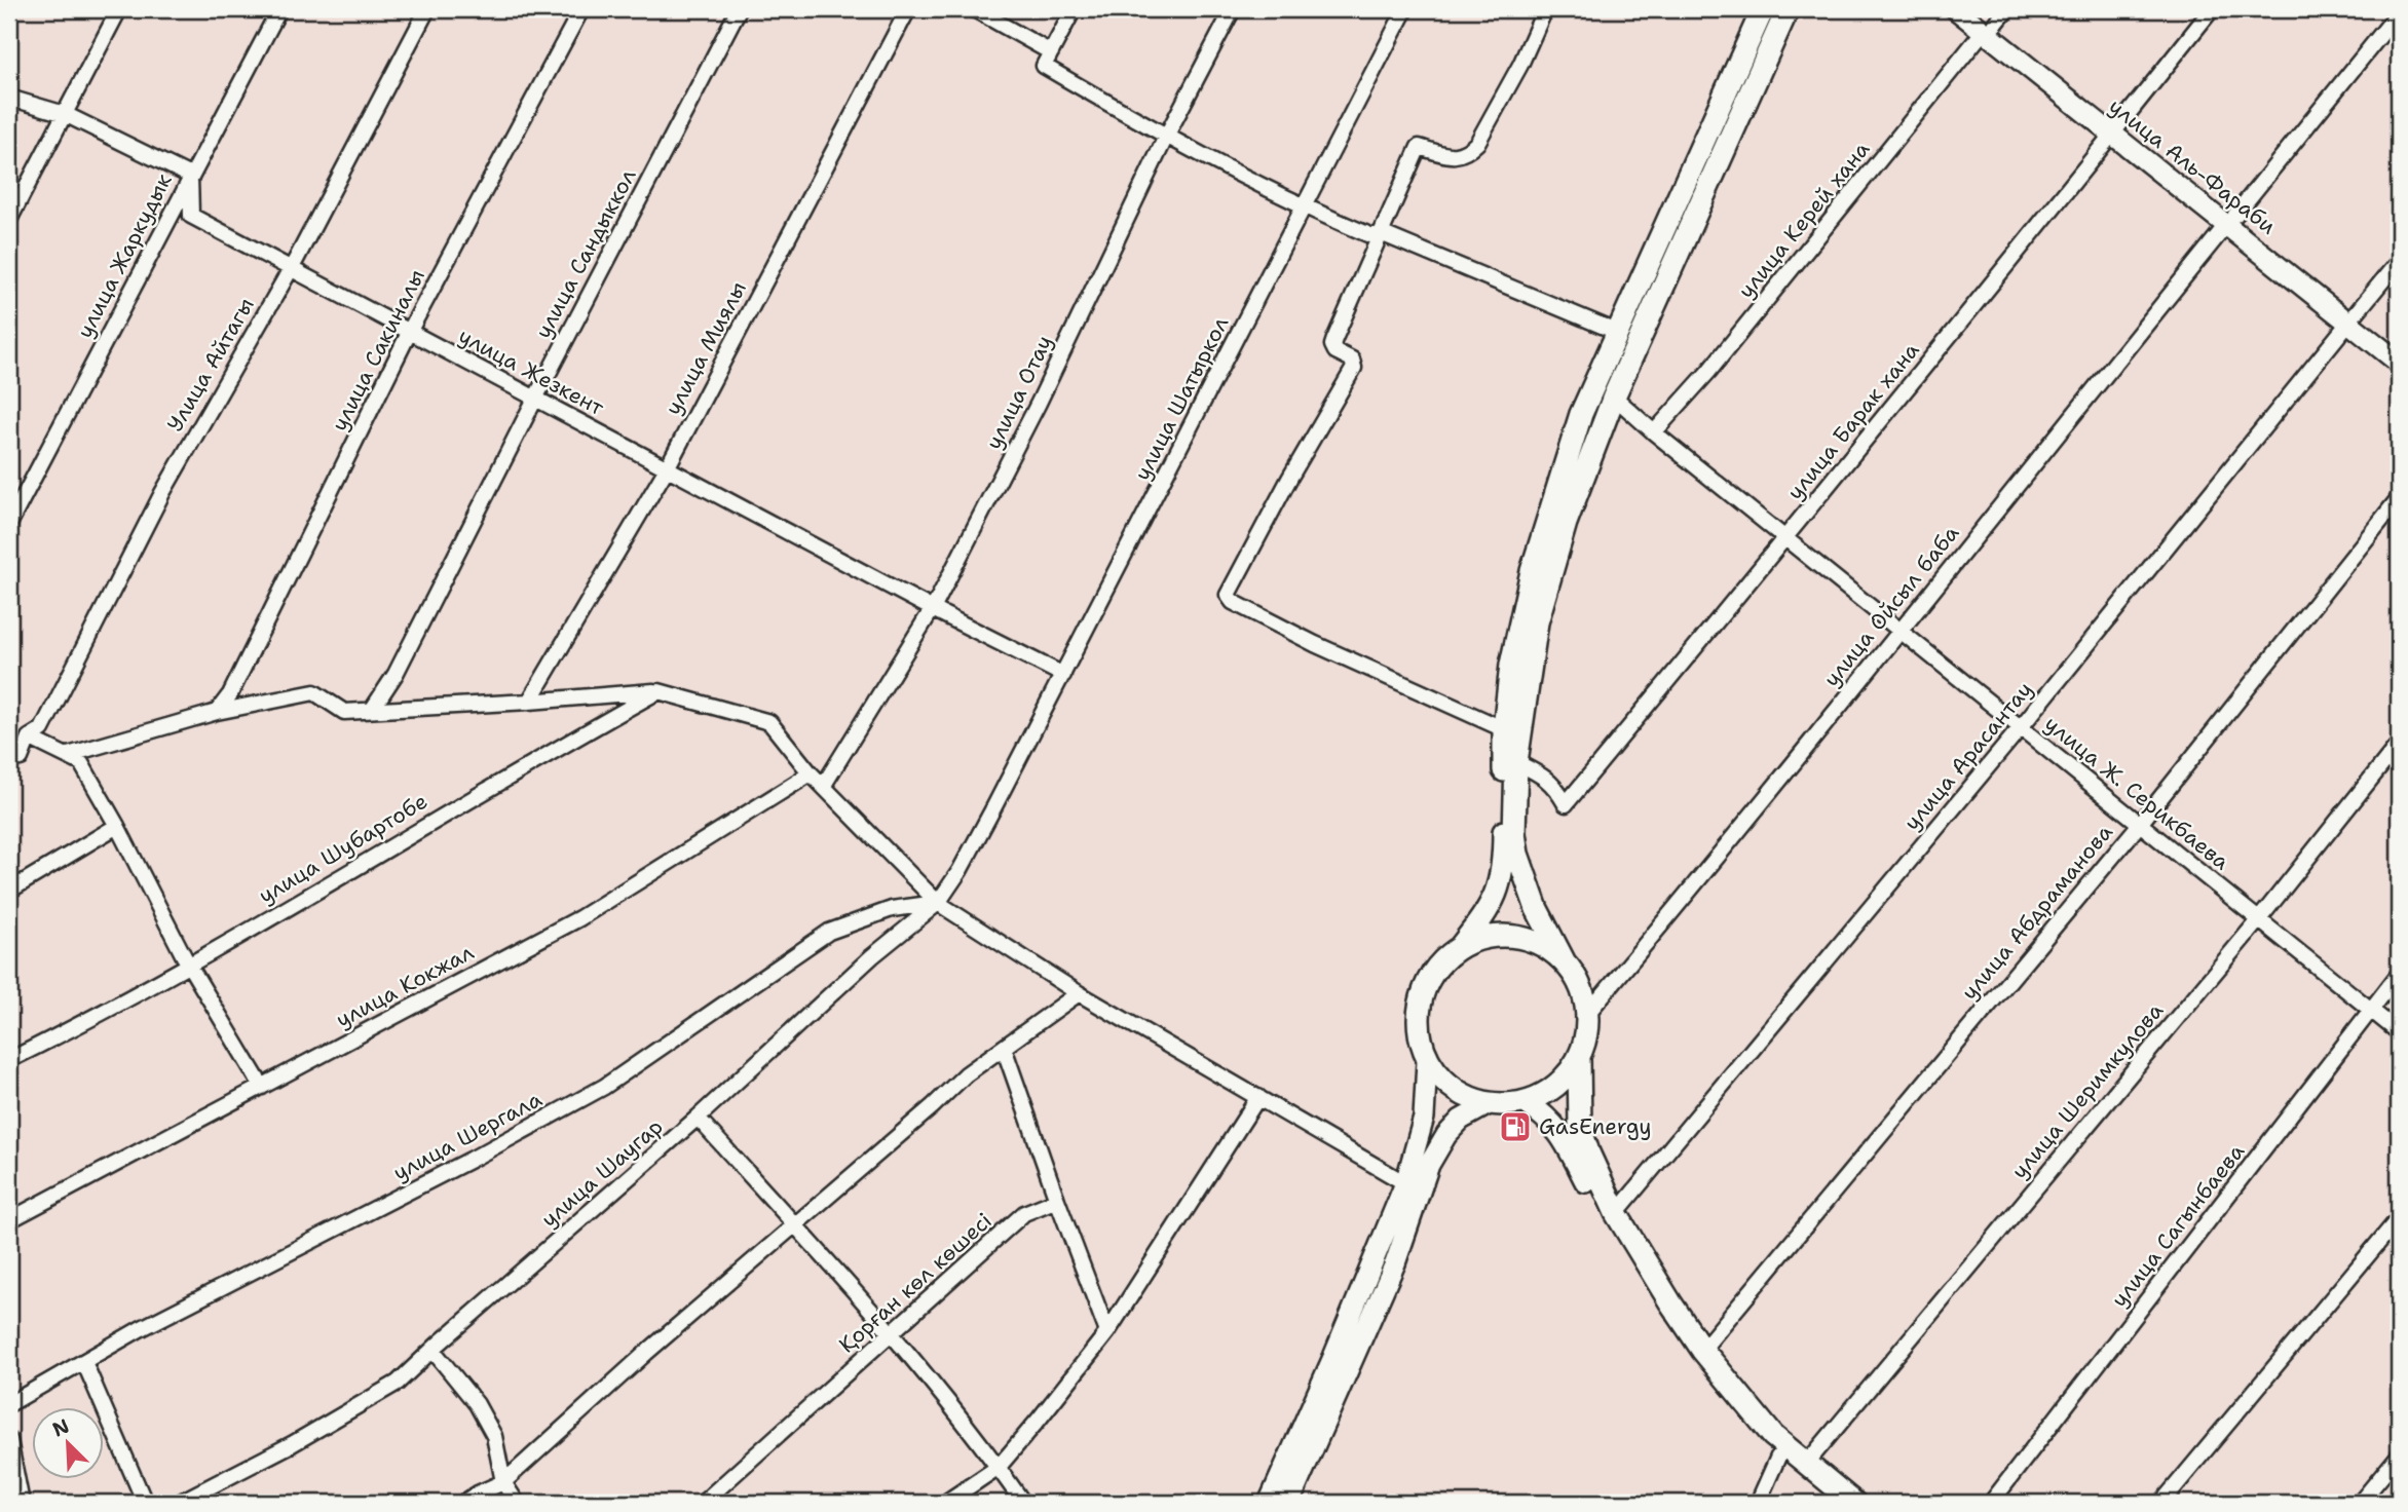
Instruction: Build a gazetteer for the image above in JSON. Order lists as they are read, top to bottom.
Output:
{
  "streets": {
    "main road": ["улица Аль-Фараби"],
    "street": [
      "улица Керей хана",
      "улица Сандыккол",
      "улица Жаркудык",
      "улица Миялы",
      "улица Сакиналы",
      "Улица Айтагы",
      "улица Жезкент",
      "улица Отау",
      "улица Шатыркол",
      "улица Барак хана",
      "улица Ойсыл баба",
      "улица Арасантау",
      "улица Ж. Серикбаева",
      "улица Шубартобе",
      "улица Абдраманова",
      "улица Кокжал",
      "улица Шеримкулова",
      "улица Шергала",
      "улица Шаугар",
      "улица Сагынбаева",
      "Қорған көл көшесі"
    ]
  },
  "crossings": [
    ["улица Аль-Фараби", "улица Керей хана"],
    ["улица Аль-Фараби", "улица Барак хана"],
    ["улица Аль-Фараби", "улица Ойсыл баба"],
    ["улица Аль-Фараби", "улица Арасантау"],
    ["улица Керей хана", "улица Ж. Серикбаева"],
    ["улица Сандыккол", "улица Жезкент"],
    ["улица Жаркудык", "улица Жезкент"],
    ["улица Миялы", "улица Жезкент"],
    ["улица Сакиналы", "улица Жезкент"],
    ["Улица Айтагы", "улица Жезкент"],
    ["улица Жезкент", "улица Отау"],
    ["улица Жезкент", "улица Шатыркол"],
    ["улица Шатыркол", "улица Шаугар"],
    ["улица Барак хана", "улица Ж. Серикбаева"],
    ["улица Ойсыл баба", "улица Ж. Серикбаева"],
    ["улица Арасантау", "улица Ж. Серикбаева"],
    ["улица Ж. Серикбаева", "улица Абдраманова"],
    ["улица Ж. Серикбаева", "улица Шеримкулова"],
    ["улица Ж. Серикбаева", "улица Сагынбаева"],
    ["улица Шергала", "улица Шаугар"]
  ],
  "places": {
    "fuel station": ["GasEnergy"]
  },
  "north": "top left"
}
